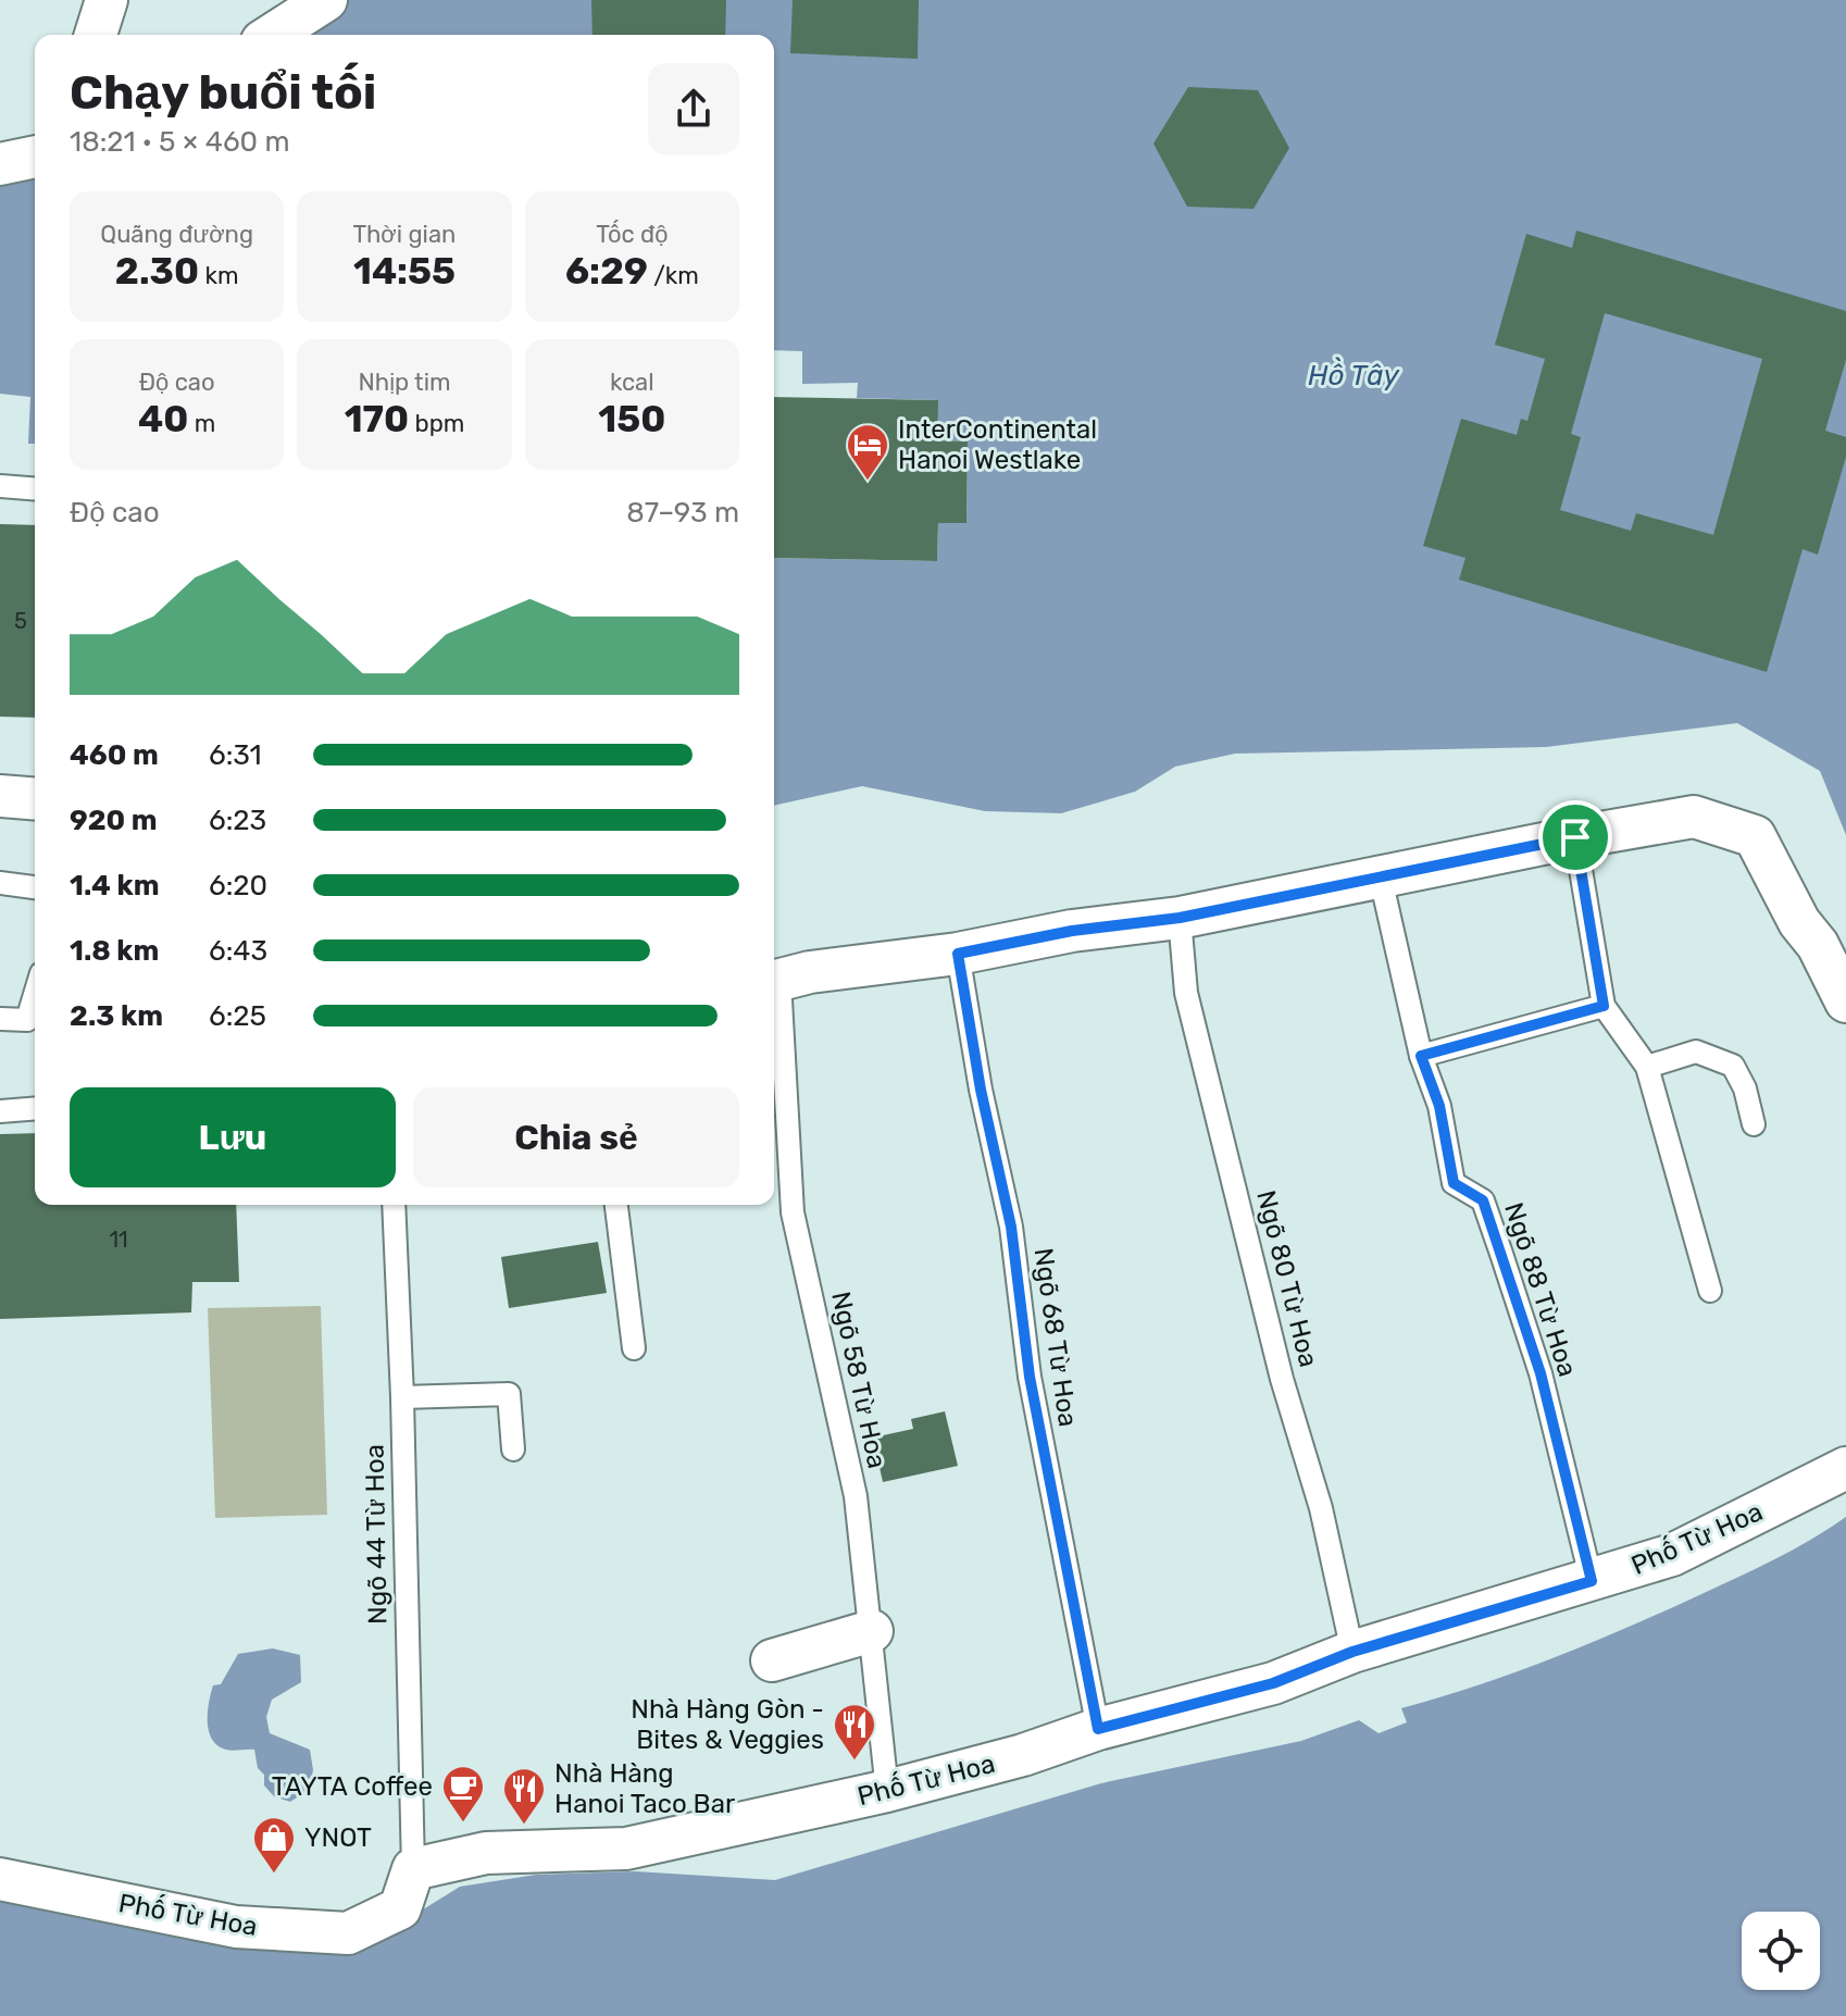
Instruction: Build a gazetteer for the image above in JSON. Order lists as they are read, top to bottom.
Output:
{
  "streets": {
    "street": ["Phố Từ Hoa"],
    "lane": [
      "Ngõ 80 Từ Hoa",
      "Ngõ 88 Từ Hoa",
      "Ngõ 68 Từ Hoa",
      "Ngõ 58 Từ Hoa",
      "Ngõ 44 Từ Hoa"
    ]
  },
  "crossings": [
    ["Ngõ 80 Từ Hoa", "Phố Từ Hoa"],
    ["Ngõ 88 Từ Hoa", "Phố Từ Hoa"],
    ["Ngõ 68 Từ Hoa", "Phố Từ Hoa"],
    ["Ngõ 58 Từ Hoa", "Phố Từ Hoa"],
    ["Ngõ 44 Từ Hoa", "Phố Từ Hoa"]
  ],
  "water": ["Hồ Tây"],
  "places": {
    "hotel": ["InterContinental Hanoi Westlake"],
    "restaurant": ["Nhà Hàng Gòn - Bites & Veggies", "Nhà Hàng Hanoi Taco Bar"],
    "cafe": ["TAYTA Coffee"],
    "shop": ["YNOT"]
  },
  "house_numbers": ["5", "11"],
  "page": {
    "heading": ["Chạy buổi tối", "18:21 · 5 × 460 m"],
    "stats": [
      ["Quãng đường", "2.30 km"],
      ["Thời gian", "14:55"],
      ["Tốc độ", "6:29 /km"],
      ["Độ cao", "40 m"],
      ["Nhịp tim", "170 bpm"],
      ["kcal", "150"]
    ],
    "chart": ["Độ cao", "87–93 m"],
    "list": [
      {
        "name": "460 m",
        "note": "6:31"
      },
      {
        "name": "920 m",
        "note": "6:23"
      },
      {
        "name": "1.4 km",
        "note": "6:20"
      },
      {
        "name": "1.8 km",
        "note": "6:43"
      },
      {
        "name": "2.3 km",
        "note": "6:25"
      }
    ],
    "buttons": ["Lưu", "Chia sẻ"]
  }
}
